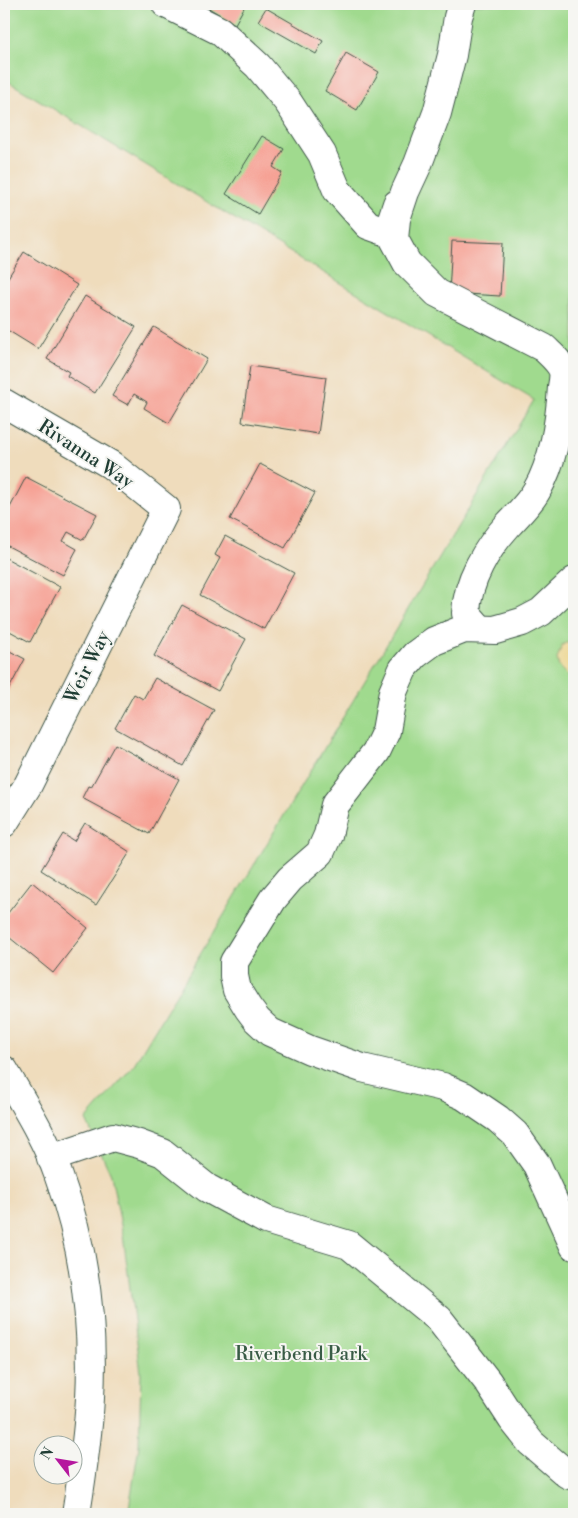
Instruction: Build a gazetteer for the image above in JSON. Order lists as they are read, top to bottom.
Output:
{
  "streets": {
    "street": ["Rivanna Way", "Weir Way"]
  },
  "crossings": [
    ["Rivanna Way", "Weir Way"]
  ],
  "parks": ["Riverbend Park"],
  "north": "top left"
}
